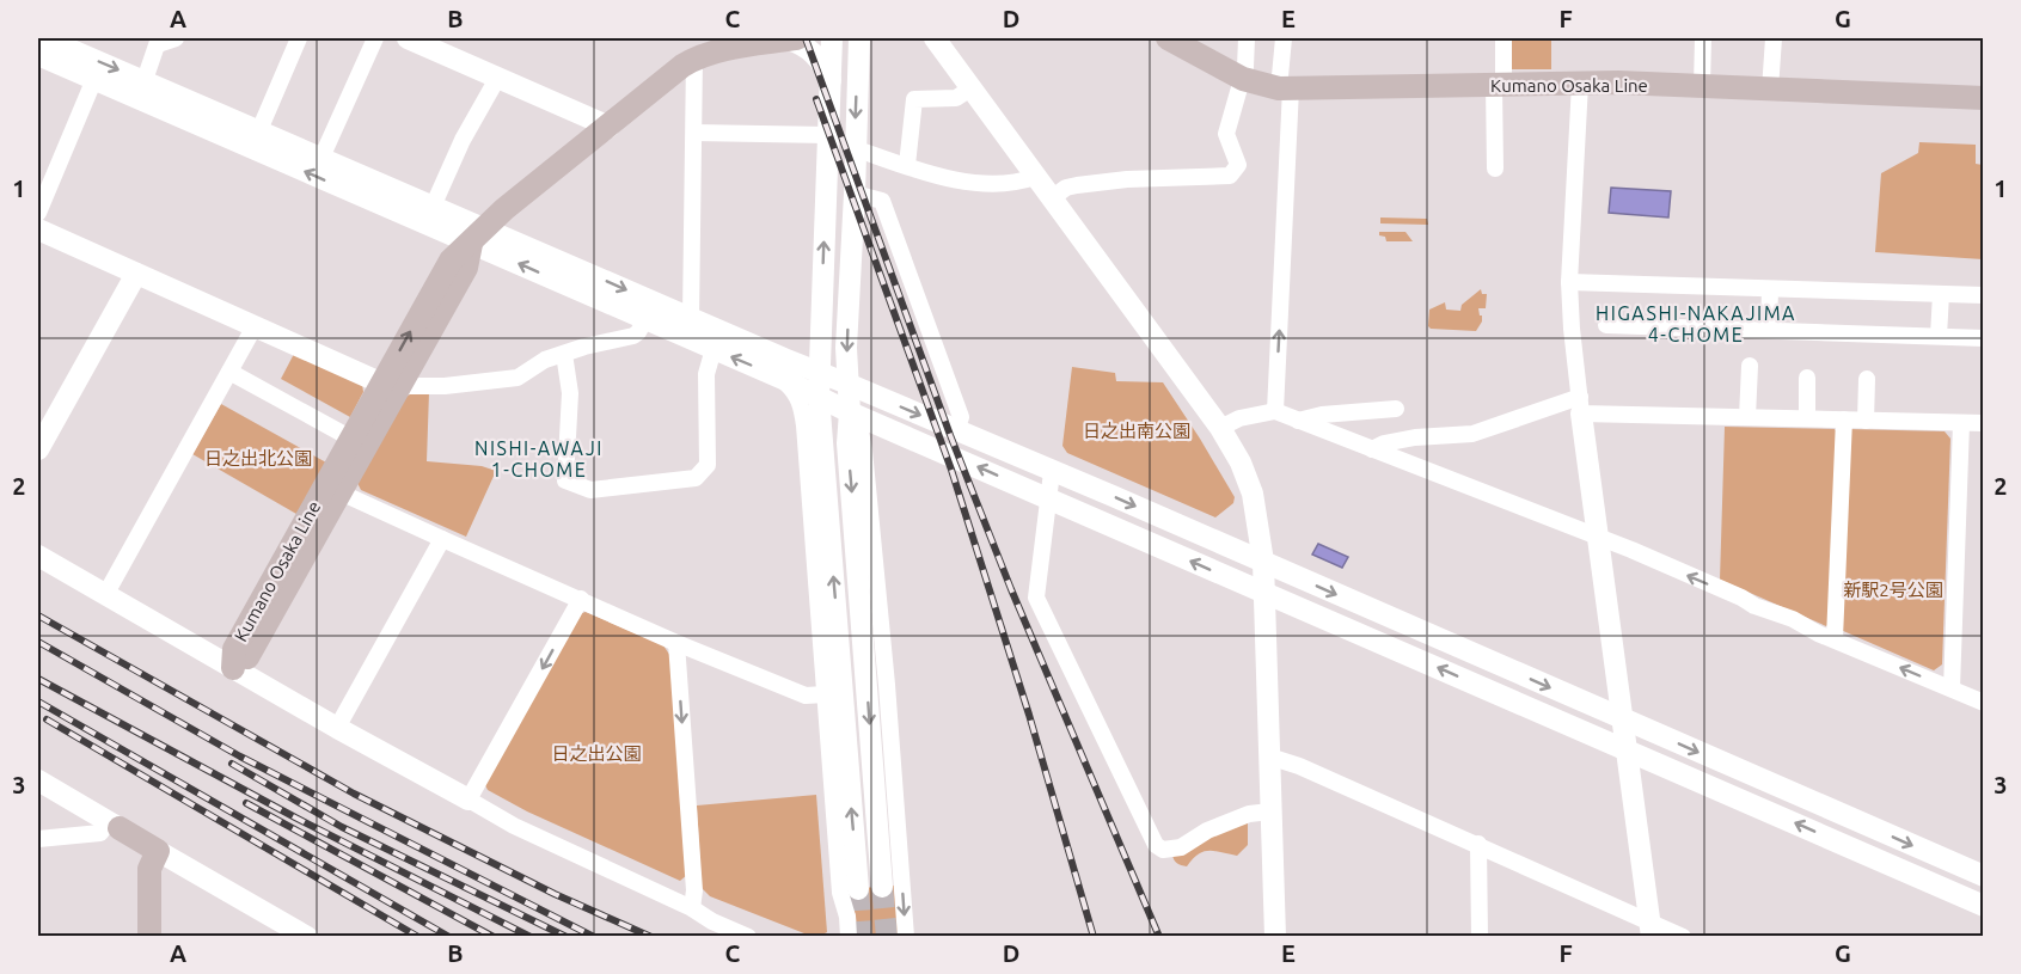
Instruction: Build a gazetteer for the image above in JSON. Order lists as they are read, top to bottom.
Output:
{
  "streets": {
    "main road": ["Kumano Osaka Line"]
  },
  "districts": ["HIGASHI-NAKAJIMA 4-CHOME", "NISHI-AWAJI 1-CHOME"],
  "parks": [
    "日之出南公園",
    "日之出北公園",
    "新駅2号公園",
    "日之出公園"
  ],
  "grid": {
    "columns": [
      "A",
      "B",
      "C",
      "D",
      "E",
      "F",
      "G"
    ],
    "rows": ["1", "2", "3"]
  }
}
